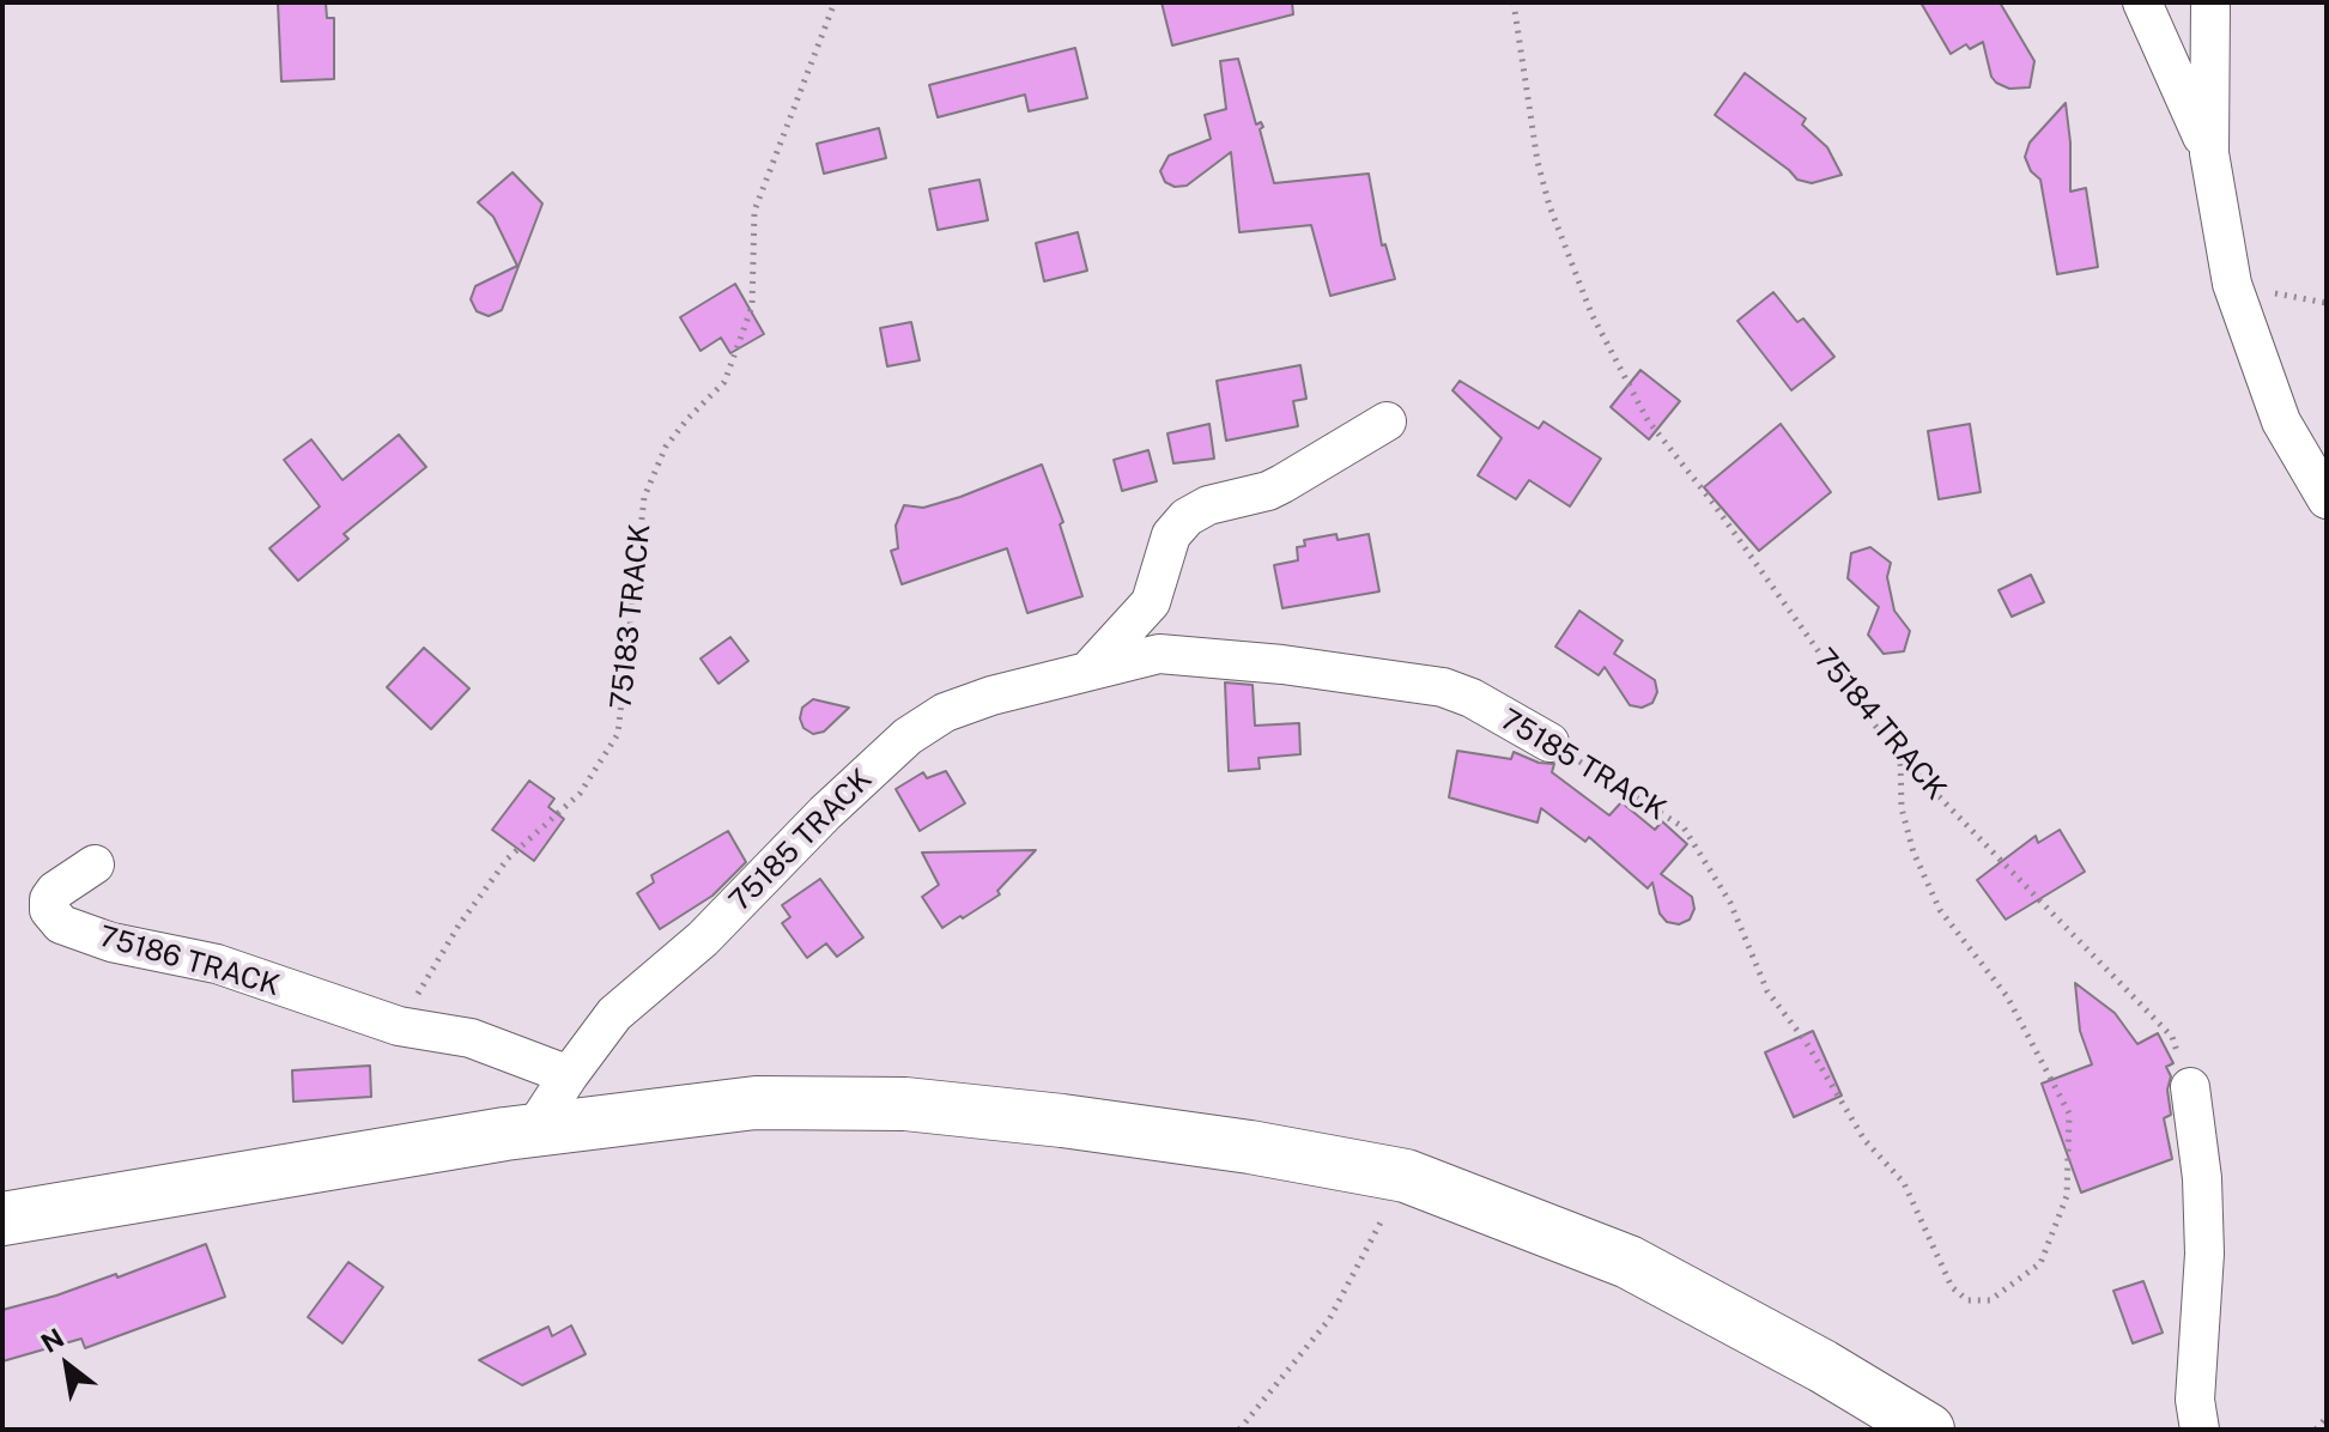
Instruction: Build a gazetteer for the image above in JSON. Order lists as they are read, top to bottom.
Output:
{
  "streets": {
    "street": ["75185 TRACK", "75186 TRACK"],
    "path": ["75183 TRACK", "75184 TRACK"]
  },
  "crossings": [
    ["75183 TRACK", "75186 TRACK"],
    ["75184 TRACK", "75185 TRACK"]
  ],
  "north": "top left"
}
